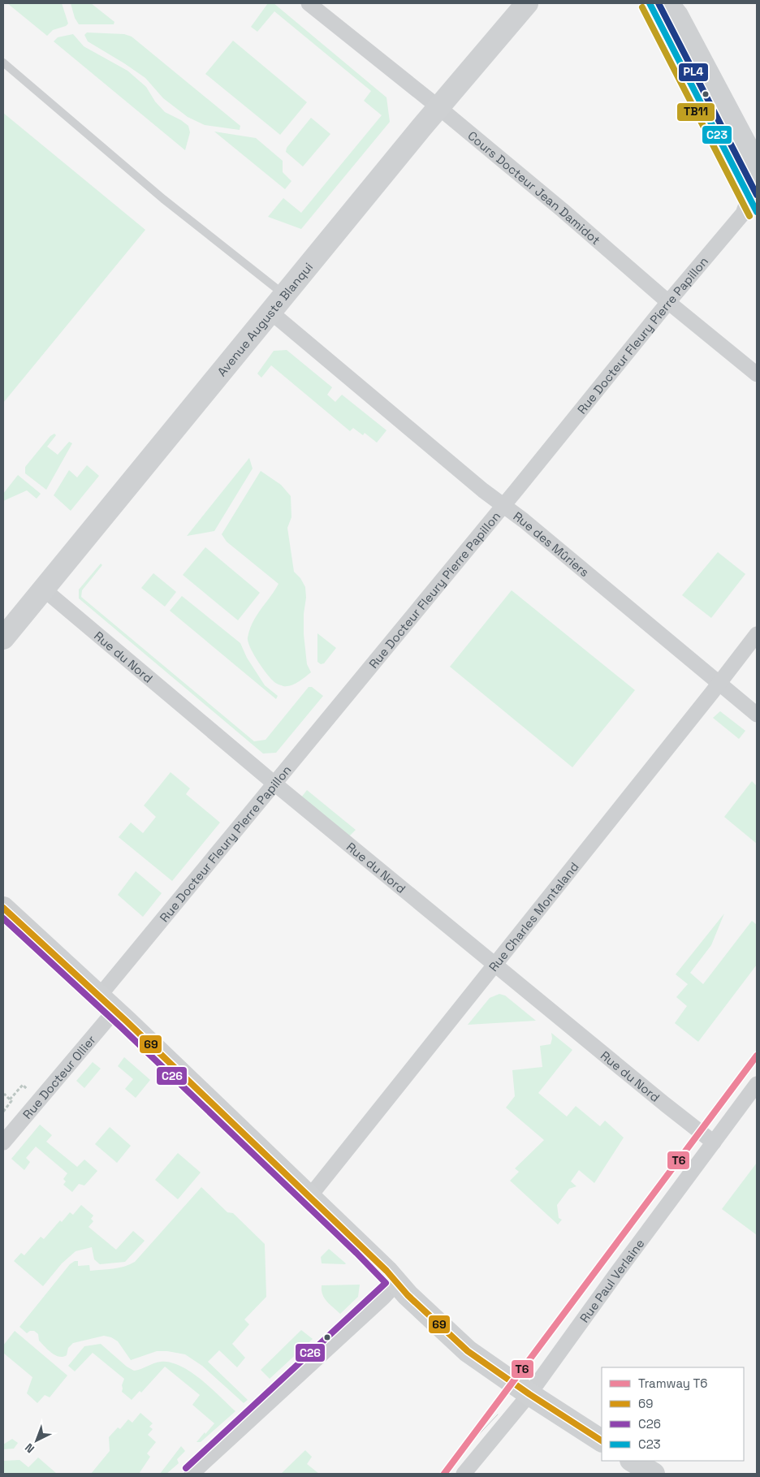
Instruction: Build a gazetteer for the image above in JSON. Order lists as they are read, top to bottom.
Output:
{
  "streets": {
    "main road": ["Avenue Auguste Blanqui"],
    "street": [
      "Cours Docteur Jean Damidot",
      "Rue Docteur Fleury Pierre Papillon",
      "Rue des Mûriers",
      "Rue du Nord",
      "Rue Charles Montaland",
      "Rue Docteur Ollier",
      "Rue Paul Verlaine"
    ]
  },
  "crossings": [
    ["Cours Docteur Jean Damidot", "Avenue Auguste Blanqui"],
    ["Cours Docteur Jean Damidot", "Rue Docteur Fleury Pierre Papillon"],
    ["Avenue Auguste Blanqui", "Rue des Mûriers"],
    ["Avenue Auguste Blanqui", "Rue du Nord"],
    ["Rue Docteur Fleury Pierre Papillon", "Rue des Mûriers"],
    ["Rue Docteur Fleury Pierre Papillon", "Rue du Nord"],
    ["Rue Docteur Fleury Pierre Papillon", "Rue Docteur Ollier"],
    ["Rue des Mûriers", "Rue Charles Montaland"],
    ["Rue du Nord", "Rue Charles Montaland"],
    ["Rue du Nord", "Rue Paul Verlaine"]
  ],
  "lines": [
    "transit line C23",
    "transit line PL4",
    "transit line TB11",
    "transit line 69",
    "transit line C26",
    "tram line T6"
  ],
  "legend": [
    "Tramway T6",
    "69",
    "C26",
    "C23"
  ],
  "north": "bottom left"
}
